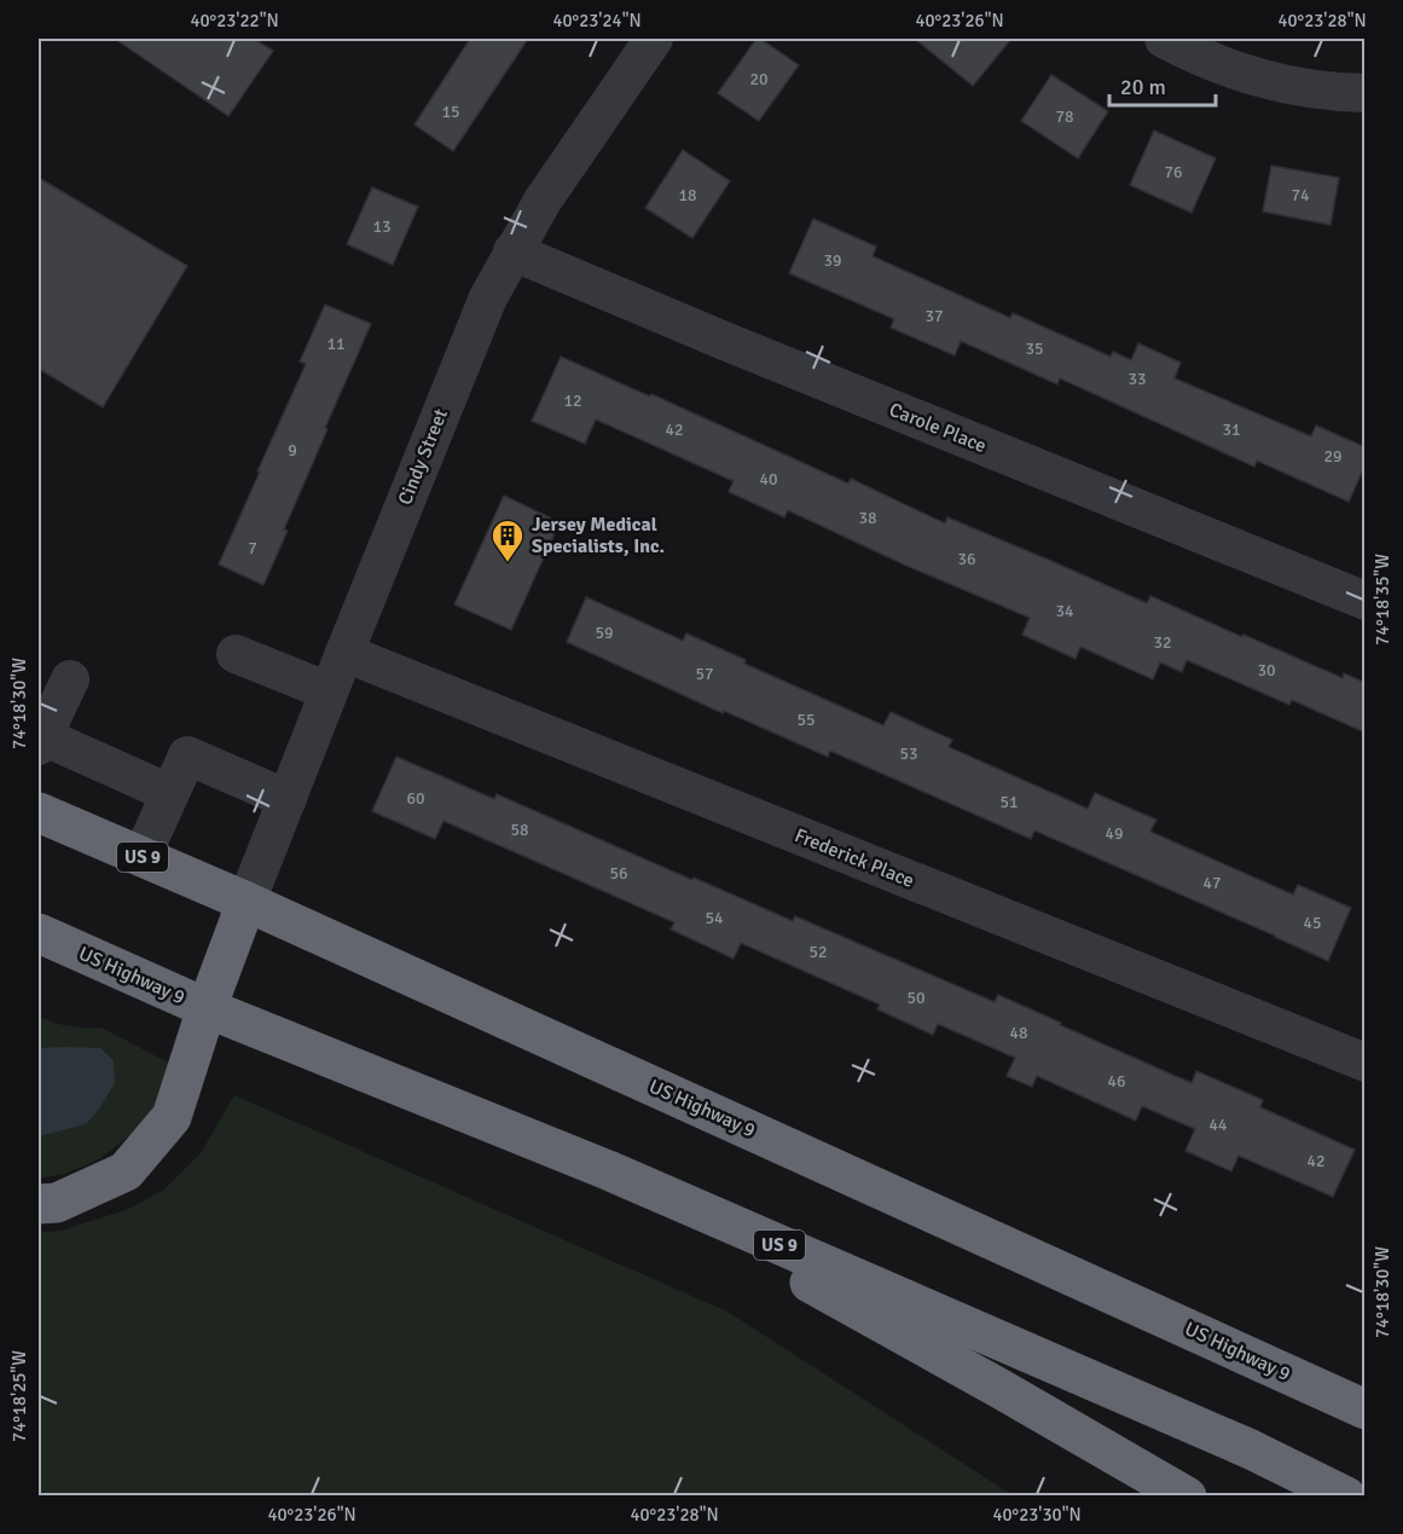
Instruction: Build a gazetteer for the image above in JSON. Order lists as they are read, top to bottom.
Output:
{
  "streets": {
    "highway": ["US 9", "US Highway 9"],
    "street": ["Carole Place", "Cindy Street", "Frederick Place"]
  },
  "crossings": [
    ["Carole Place", "Cindy Street"],
    ["Cindy Street", "Frederick Place"],
    ["Cindy Street", "US Highway 9"]
  ],
  "places": {
    "building": ["Jersey Medical Specialists, Inc."]
  },
  "house_numbers": [
    "20",
    "15",
    "78",
    "76",
    "18",
    "74",
    "13",
    "39",
    "37",
    "11",
    "35",
    "33",
    "12",
    "42",
    "31",
    "9",
    "29",
    "40",
    "38",
    "7",
    "36",
    "34",
    "59",
    "32",
    "30",
    "57",
    "55",
    "53",
    "60",
    "51",
    "58",
    "49",
    "56",
    "47",
    "54",
    "45",
    "52",
    "50",
    "48",
    "46",
    "44",
    "42"
  ],
  "scale_bar": "20 m",
  "coordinates": [
    "40°23'22\"N",
    "40°23'24\"N",
    "40°23'26\"N",
    "40°23'28\"N",
    "74°18'35\"W",
    "74°18'30\"W",
    "74°18'25\"W",
    "40°23'30\"N"
  ]
}
